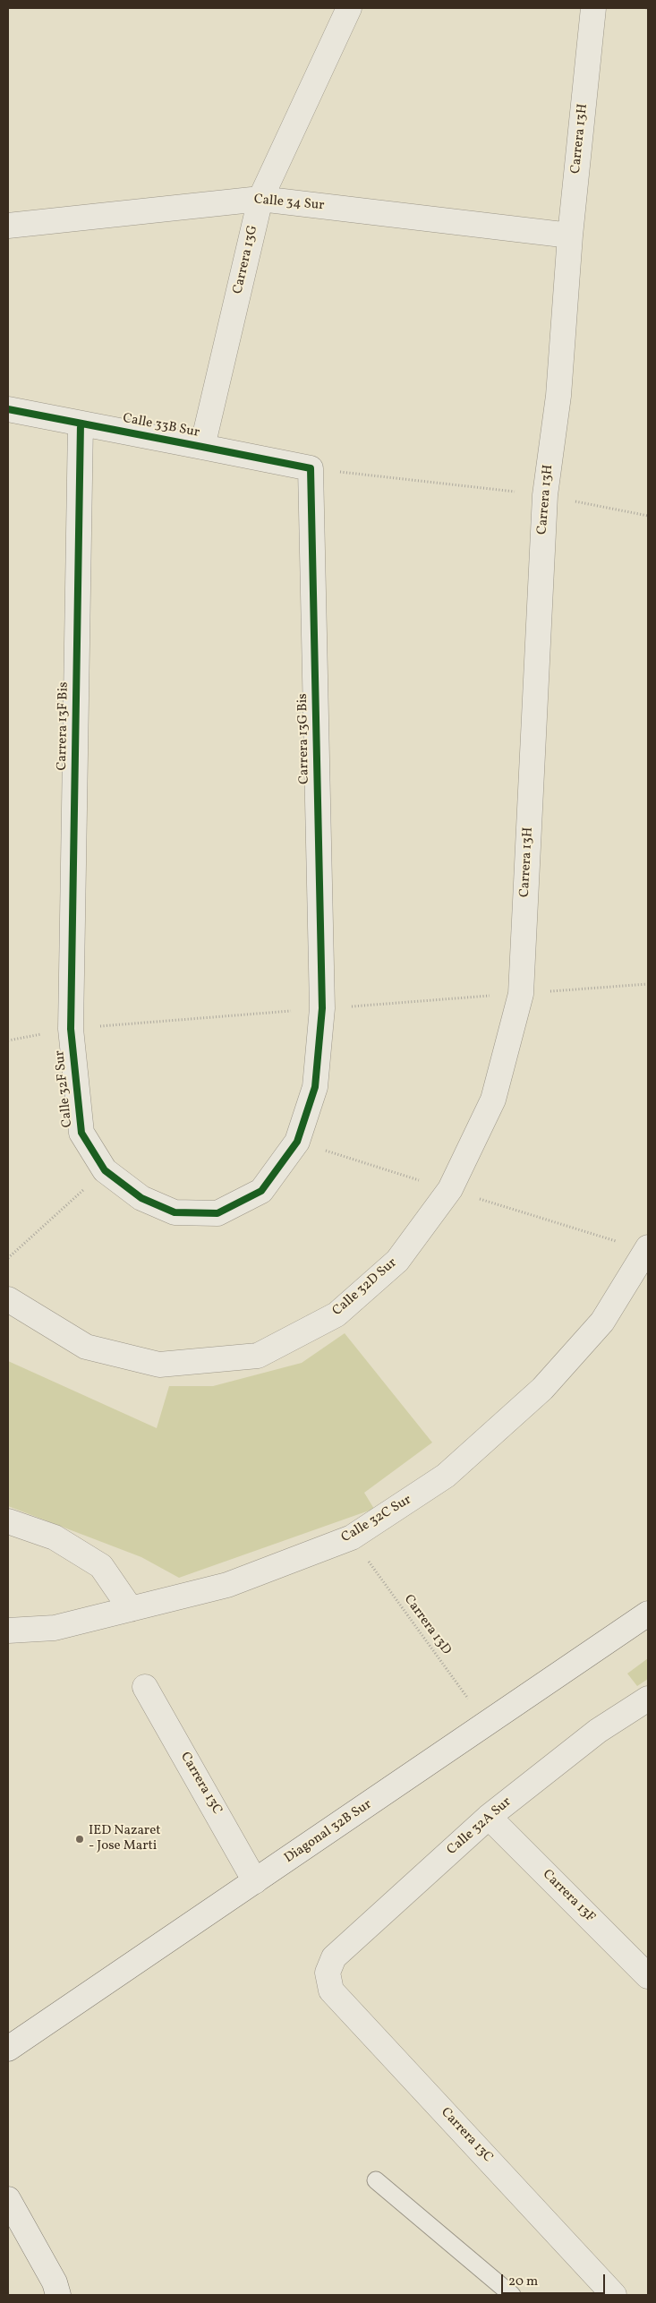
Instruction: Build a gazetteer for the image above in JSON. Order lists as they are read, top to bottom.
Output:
{
  "streets": {
    "street": [
      "Carrera 13H",
      "Calle 34 Sur",
      "Carrera 13G",
      "Calle 33B Sur",
      "Carrera 13F Bis",
      "Carrera 13G Bis",
      "Calle 32F Sur",
      "Calle 32D Sur",
      "Calle 32C Sur",
      "Carrera 13C",
      "Calle 32A Sur",
      "Diagonal 32B Sur",
      "Carrera 13F"
    ],
    "path": ["Carrera 13D"]
  },
  "crossings": [
    ["Carrera 13H", "Calle 34 Sur"],
    ["Carrera 13H", "Calle 32D Sur"],
    ["Calle 34 Sur", "Carrera 13G"],
    ["Carrera 13G", "Calle 33B Sur"],
    ["Calle 33B Sur", "Carrera 13F Bis"],
    ["Calle 33B Sur", "Carrera 13G Bis"],
    ["Carrera 13F Bis", "Calle 32F Sur"],
    ["Carrera 13G Bis", "Calle 32F Sur"],
    ["Calle 32C Sur", "Carrera 13D"],
    ["Carrera 13D", "Diagonal 32B Sur"],
    ["Carrera 13C", "Calle 32A Sur"],
    ["Carrera 13C", "Diagonal 32B Sur"],
    ["Calle 32A Sur", "Carrera 13F"]
  ],
  "places": ["IED Nazaret - Jose Marti"],
  "scale_bar": "20 m"
}
